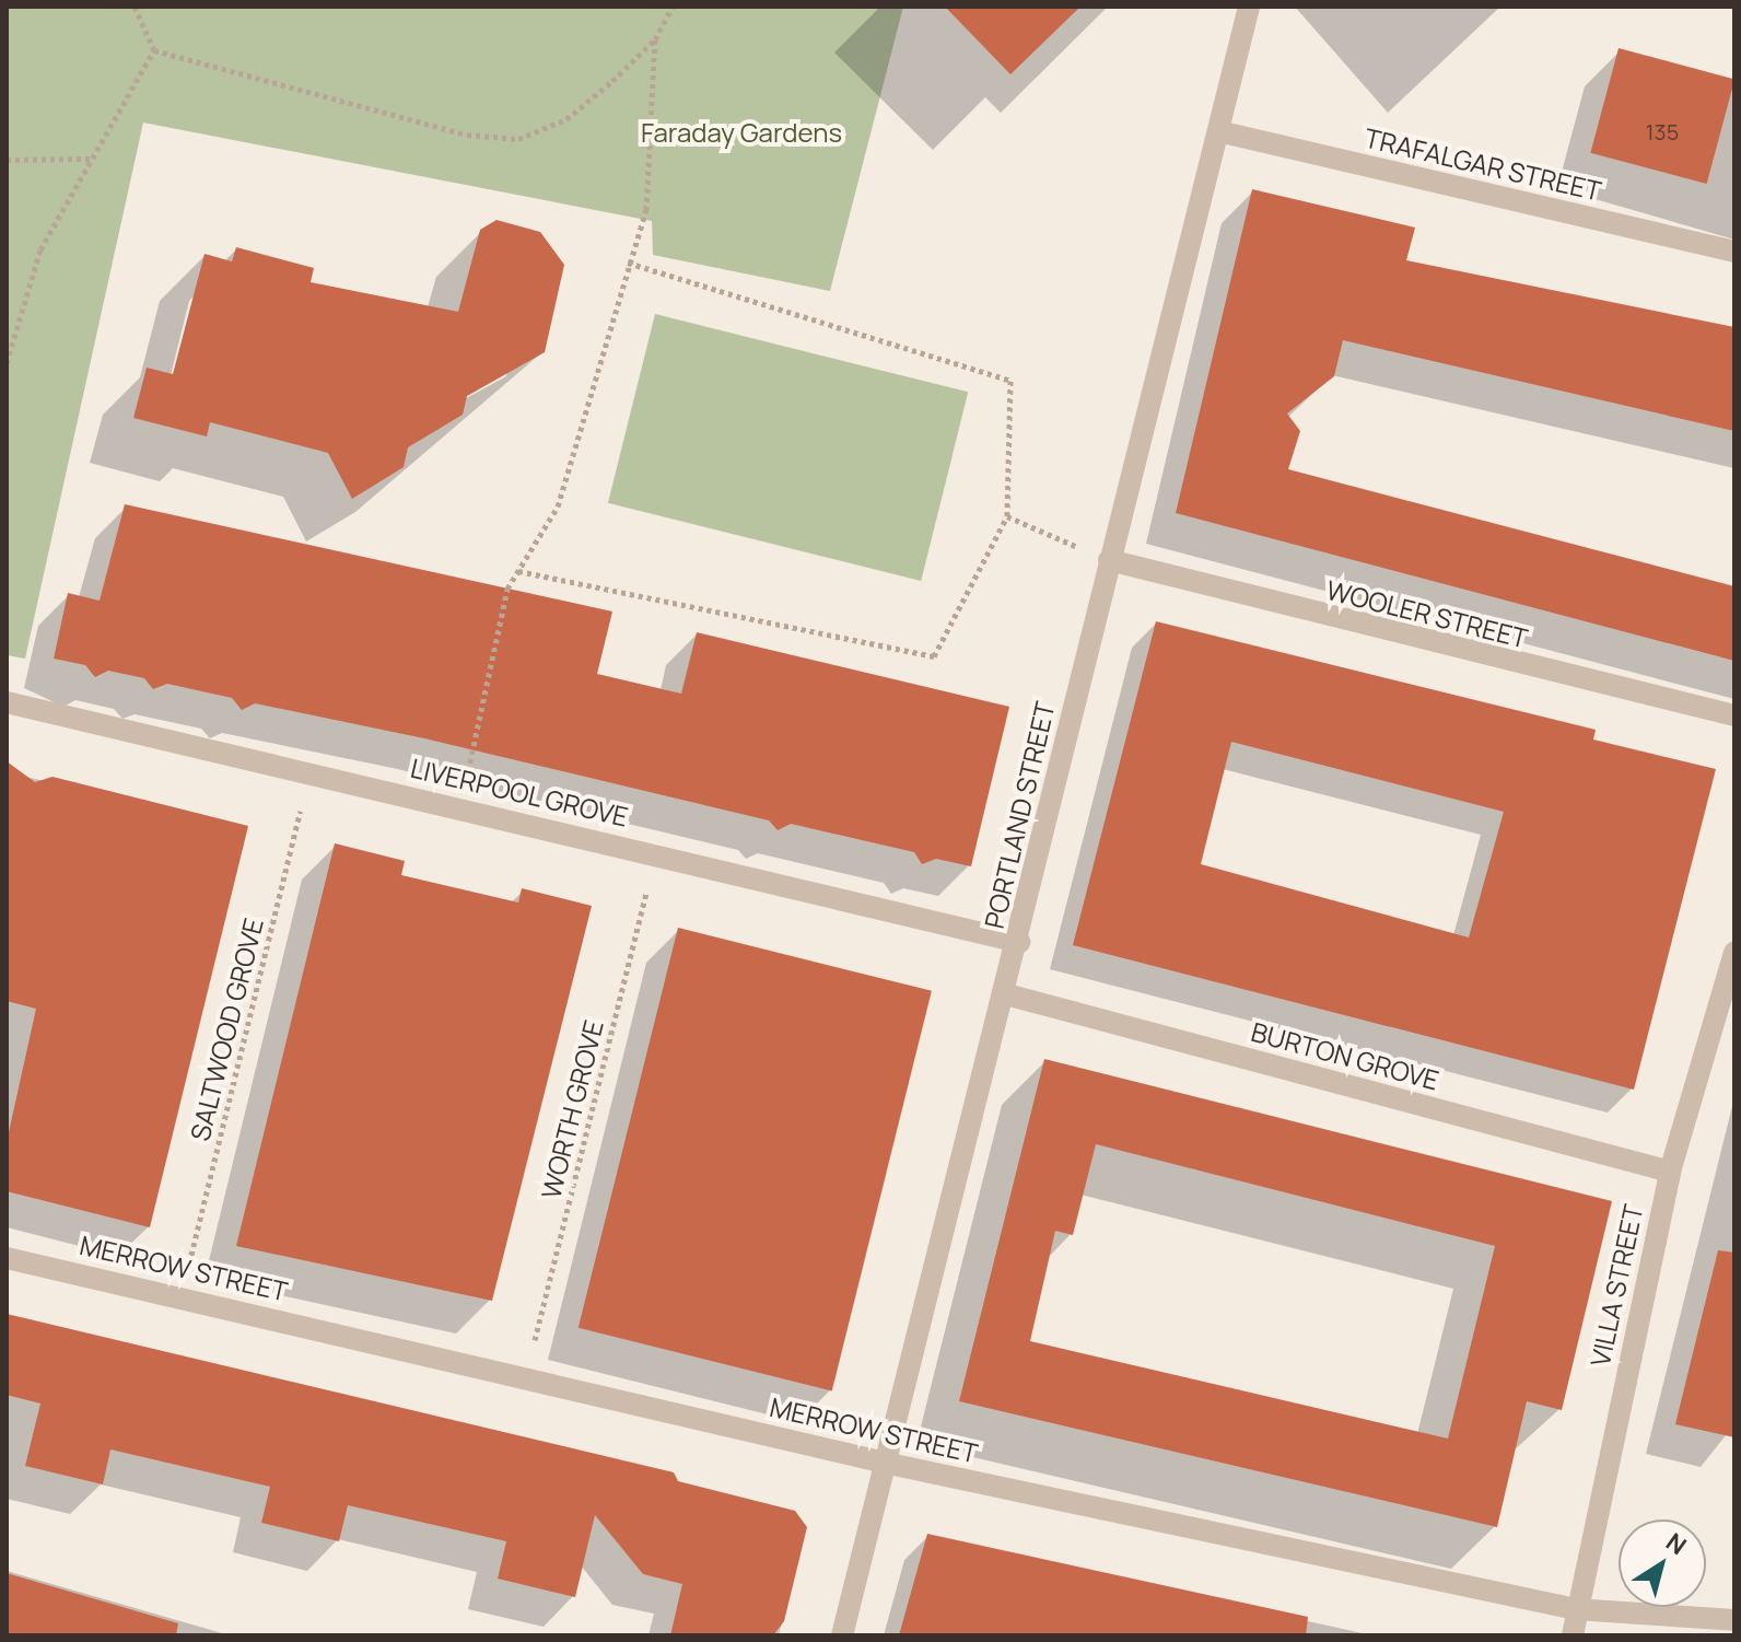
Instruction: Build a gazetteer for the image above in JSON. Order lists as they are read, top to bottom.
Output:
{
  "streets": {
    "street": [
      "TRAFALGAR STREET",
      "WOOLER STREET",
      "LIVERPOOL GROVE",
      "PORTLAND STREET",
      "BURTON GROVE",
      "MERROW STREET",
      "VILLA STREET"
    ],
    "path": ["SALTWOOD GROVE", "WORTH GROVE"]
  },
  "crossings": [
    ["TRAFALGAR STREET", "PORTLAND STREET"],
    ["WOOLER STREET", "PORTLAND STREET"],
    ["LIVERPOOL GROVE", "PORTLAND STREET"],
    ["LIVERPOOL GROVE", "SALTWOOD GROVE"],
    ["LIVERPOOL GROVE", "WORTH GROVE"],
    ["PORTLAND STREET", "BURTON GROVE"],
    ["PORTLAND STREET", "MERROW STREET"],
    ["SALTWOOD GROVE", "MERROW STREET"],
    ["BURTON GROVE", "VILLA STREET"],
    ["WORTH GROVE", "MERROW STREET"],
    ["MERROW STREET", "VILLA STREET"]
  ],
  "parks": ["Faraday Gardens"],
  "house_numbers": ["135"],
  "north": "top right"
}
